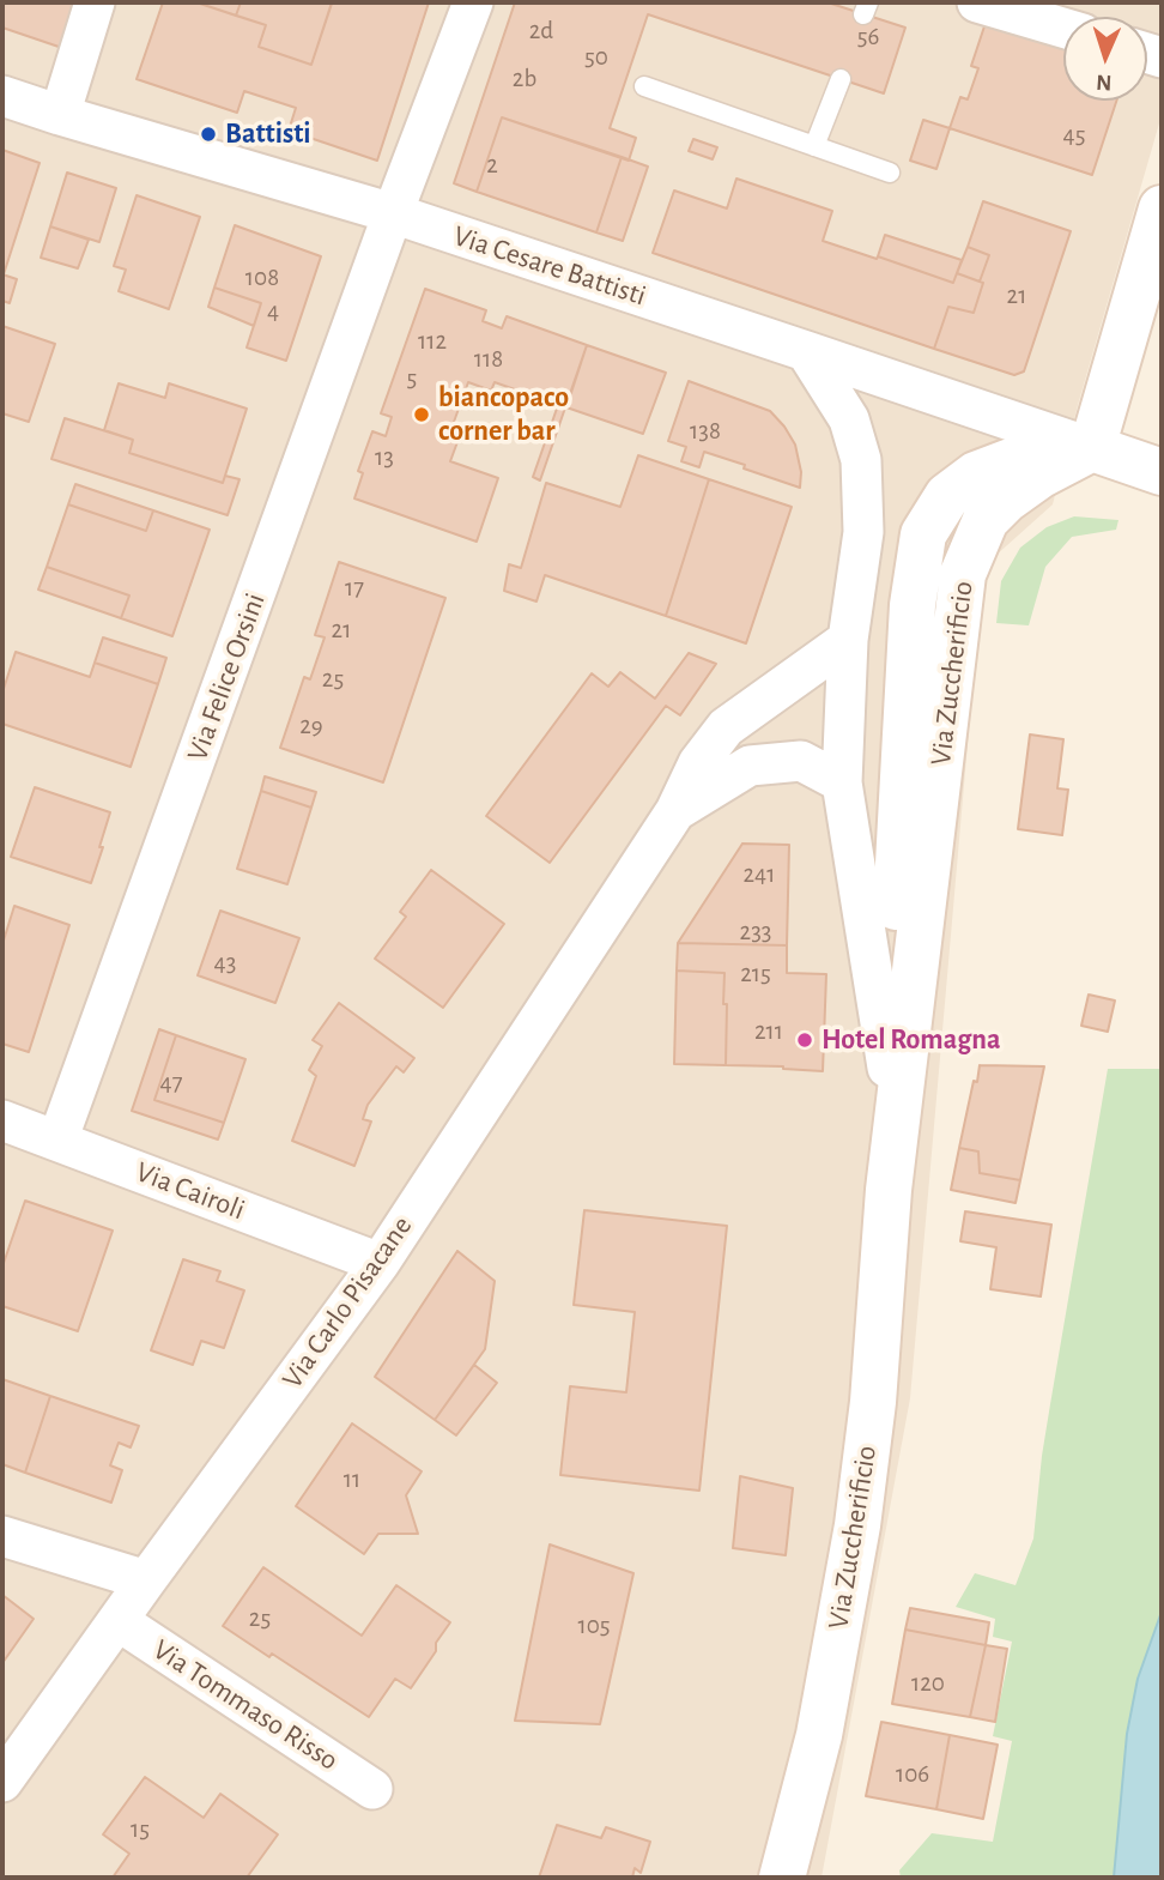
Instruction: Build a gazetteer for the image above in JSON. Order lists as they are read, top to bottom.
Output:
{
  "streets": {
    "main road": ["Via Zuccherificio"],
    "street": [
      "Via Cesare Battisti",
      "Via Felice Orsini",
      "Via Cairoli",
      "Via Carlo Pisacane",
      "Via Tommaso Risso"
    ]
  },
  "crossings": [
    ["Via Cesare Battisti", "Via Zuccherificio"],
    ["Via Cesare Battisti", "Via Felice Orsini"],
    ["Via Zuccherificio", "Via Carlo Pisacane"],
    ["Via Felice Orsini", "Via Cairoli"],
    ["Via Cairoli", "Via Carlo Pisacane"],
    ["Via Carlo Pisacane", "Via Tommaso Risso"]
  ],
  "places": ["Battisti", "biancopaco corner bar", "Hotel Romagna"],
  "house_numbers": [
    "2d",
    "56",
    "50",
    "2b",
    "45",
    "2",
    "108",
    "21",
    "4",
    "112",
    "118",
    "5",
    "138",
    "13",
    "17",
    "21",
    "25",
    "29",
    "241",
    "233",
    "43",
    "215",
    "211",
    "47",
    "11",
    "25",
    "105",
    "120",
    "106",
    "15"
  ],
  "north": "bottom"
}
